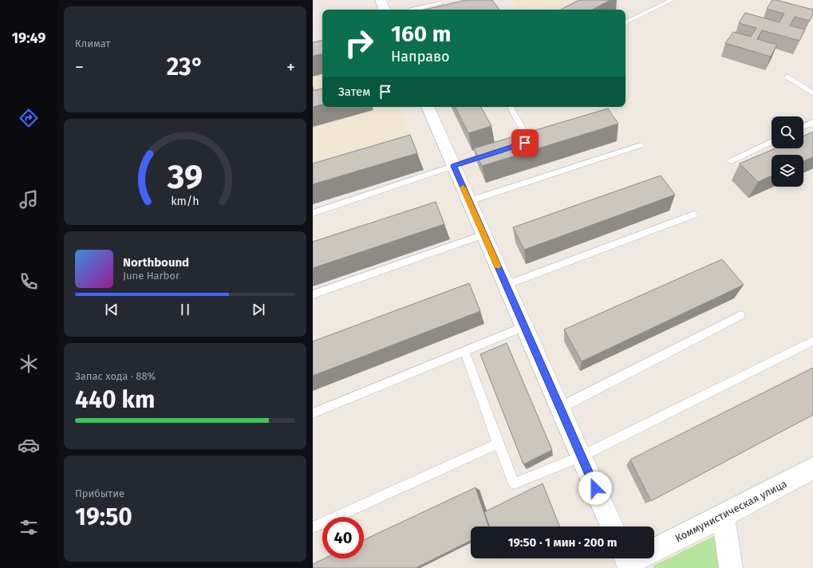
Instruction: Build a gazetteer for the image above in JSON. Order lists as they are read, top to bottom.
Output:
{
  "streets": {
    "street": ["Коммунистическая улица"]
  },
  "page": {
    "tabs": "19:49",
    "tile": [
      "Климат",
      ["Запас хода · 88%", "440 km"],
      ["Прибытие", "19:50"]
    ],
    "turn": ["160 m", "Направо"],
    "heat": ["−", "23°", "+"],
    "then": "Затем",
    "song": ["Northbound", "June Harbor"],
    "limit": "40",
    "trip": "19:50 · 1 мин · 200 m",
    "gauge": ["39", "km/h"]
  }
}
